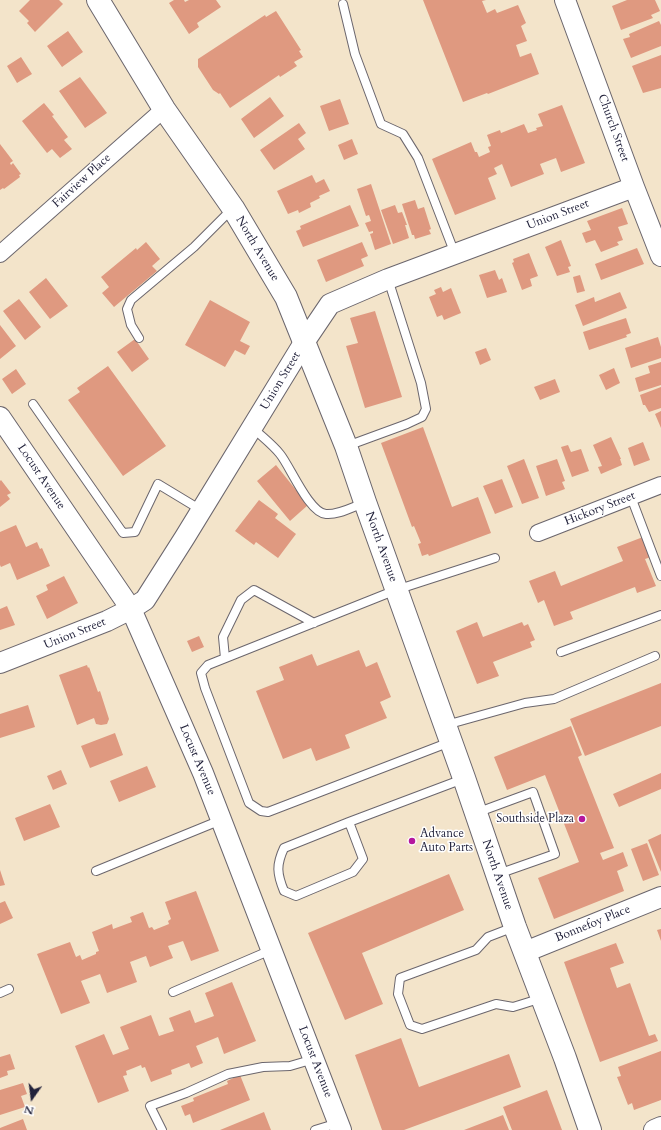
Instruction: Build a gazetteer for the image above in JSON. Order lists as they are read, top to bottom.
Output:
{
  "streets": {
    "main road": ["North Avenue"],
    "street": [
      "Church Street",
      "Fairview Place",
      "Union Street",
      "Locust Avenue",
      "Hickory Street",
      "Bonnefoy Place"
    ]
  },
  "crossings": [
    ["Church Street", "Union Street"],
    ["Fairview Place", "North Avenue"],
    ["Union Street", "North Avenue"],
    ["Union Street", "Locust Avenue"],
    ["North Avenue", "Bonnefoy Place"]
  ],
  "places": ["Southside Plaza", "Advance Auto Parts"],
  "north": "bottom"
}
